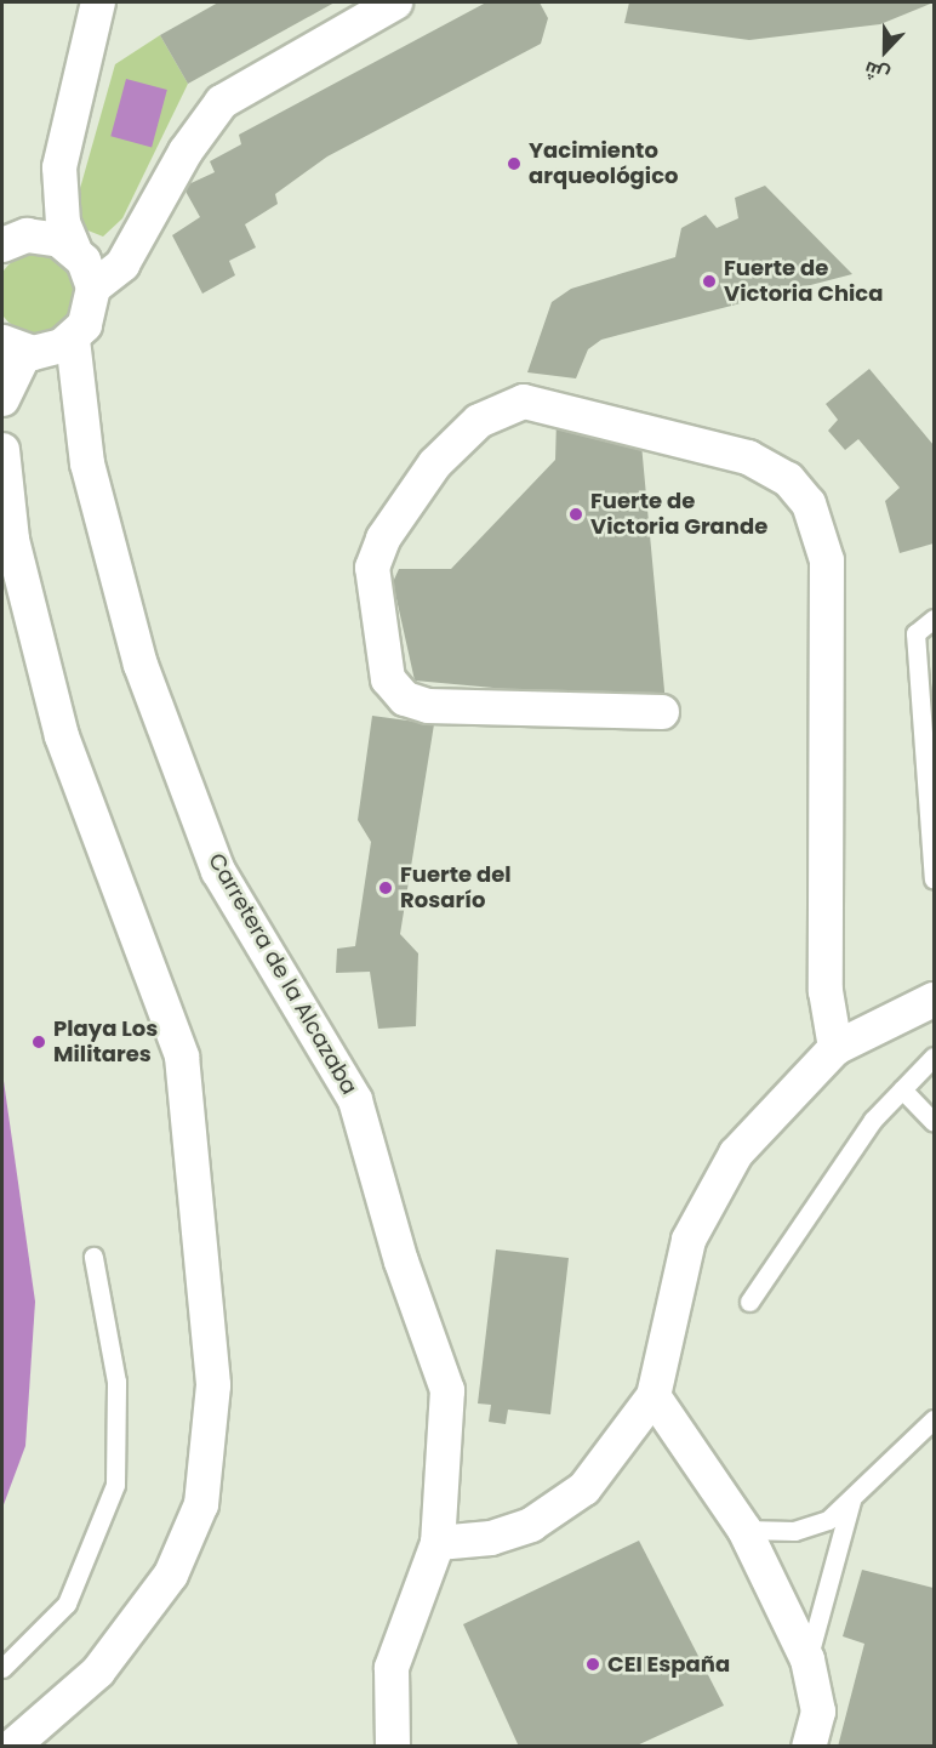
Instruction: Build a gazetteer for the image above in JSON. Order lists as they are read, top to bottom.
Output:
{
  "streets": {
    "street": ["Carretera de la Alcazaba"]
  },
  "places": [
    "Yacimiento arqueológico",
    "Fuerte de Victoria Chica",
    "Fuerte de Victoria Grande",
    "Fuerte del Rosarío",
    "Playa Los Militares",
    "CEI España"
  ],
  "north": "bottom"
}
